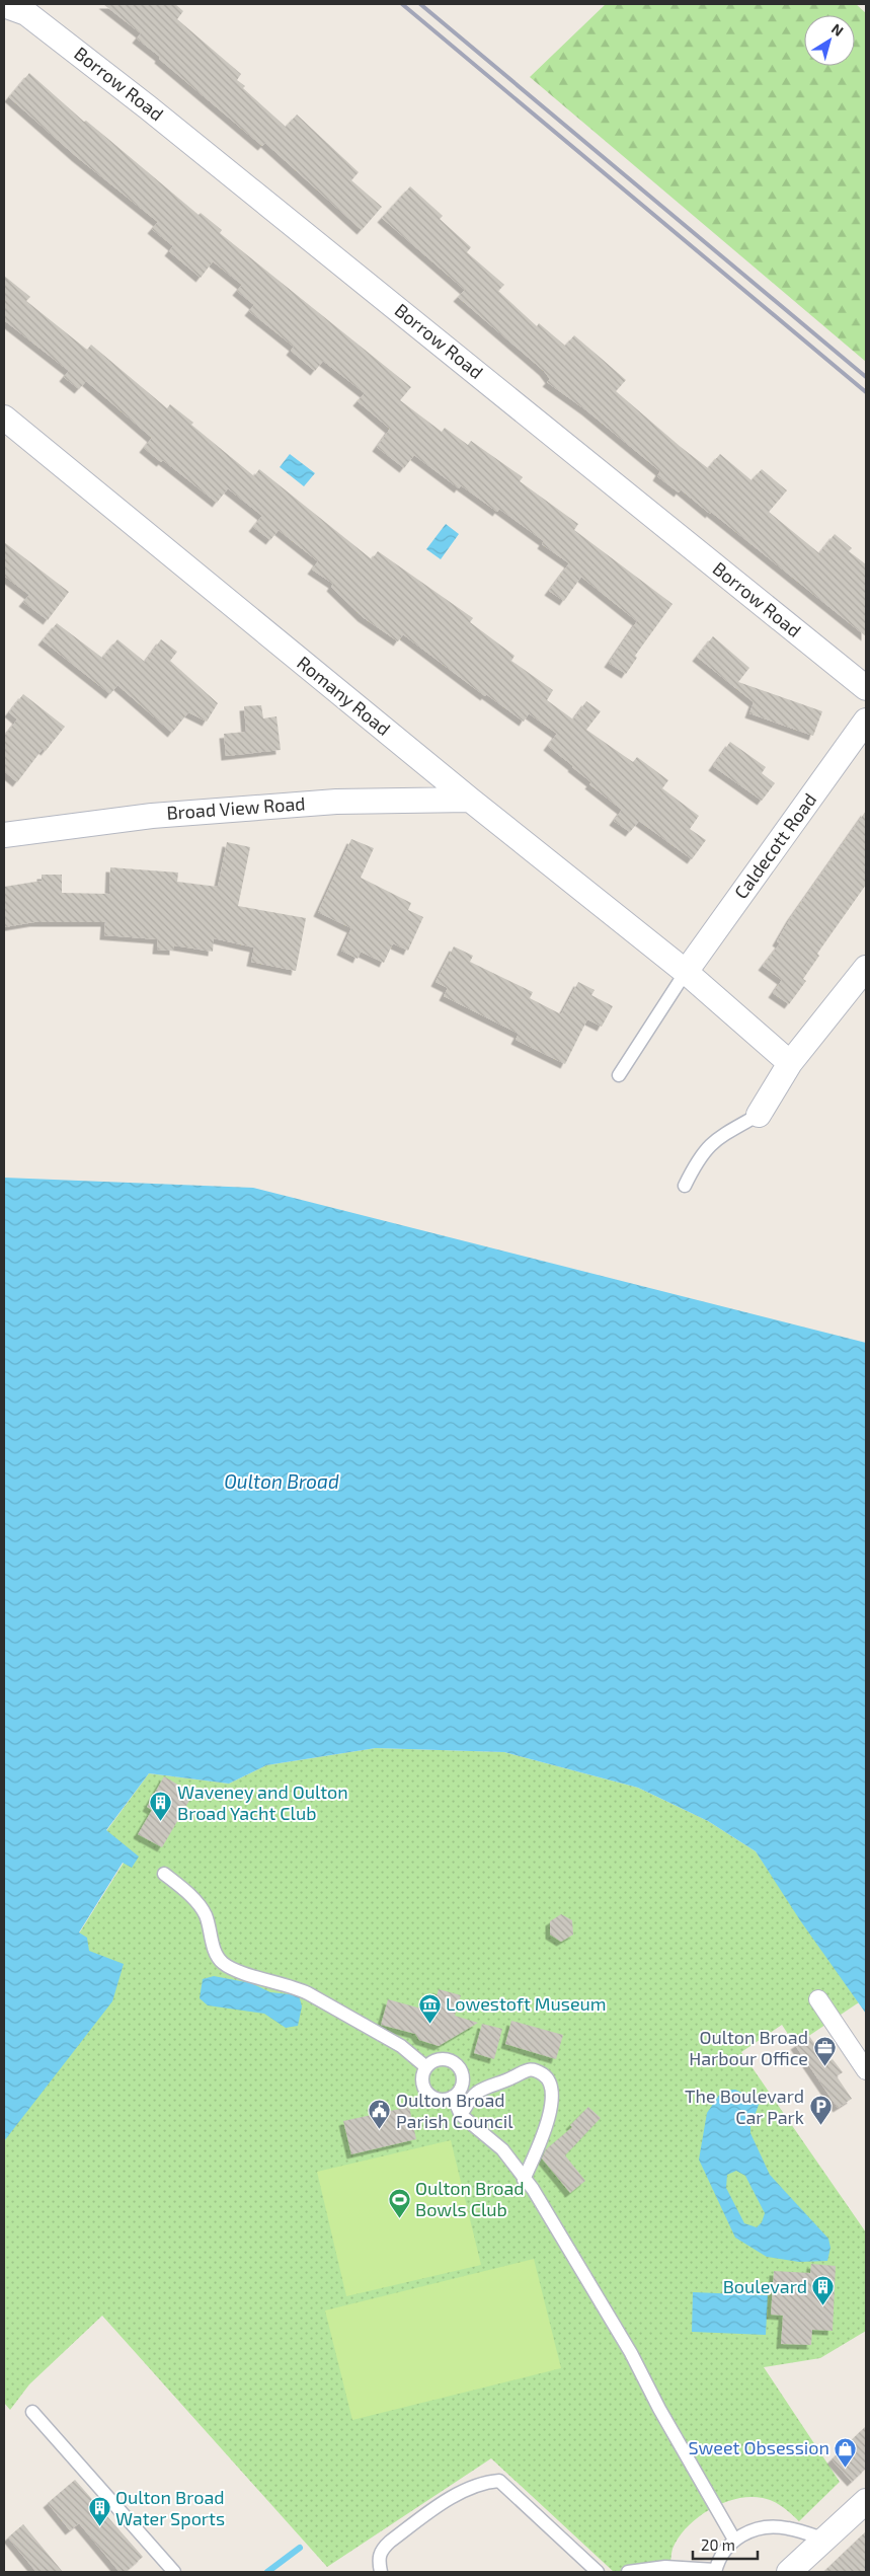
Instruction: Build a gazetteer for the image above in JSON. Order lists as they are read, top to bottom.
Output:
{
  "streets": {
    "street": [
      "Borrow Road",
      "Romany Road",
      "Broad View Road",
      "Caldecott Road"
    ]
  },
  "crossings": [
    ["Romany Road", "Broad View Road"],
    ["Romany Road", "Caldecott Road"]
  ],
  "water": ["Oulton Broad"],
  "places": {
    "building": ["Waveney and Oulton Broad Yacht Club", "Boulevard", "Oulton Broad Water Sports"],
    "museum": ["Lowestoft Museum"],
    "office": ["Oulton Broad Harbour Office"],
    "parking": ["The Boulevard Car Park"],
    "public building": ["Oulton Broad Parish Council"],
    "sports": ["Oulton Broad Bowls Club"],
    "shop": ["Sweet Obsession"]
  },
  "scale_bar": "20 m",
  "north": "top right"
}
